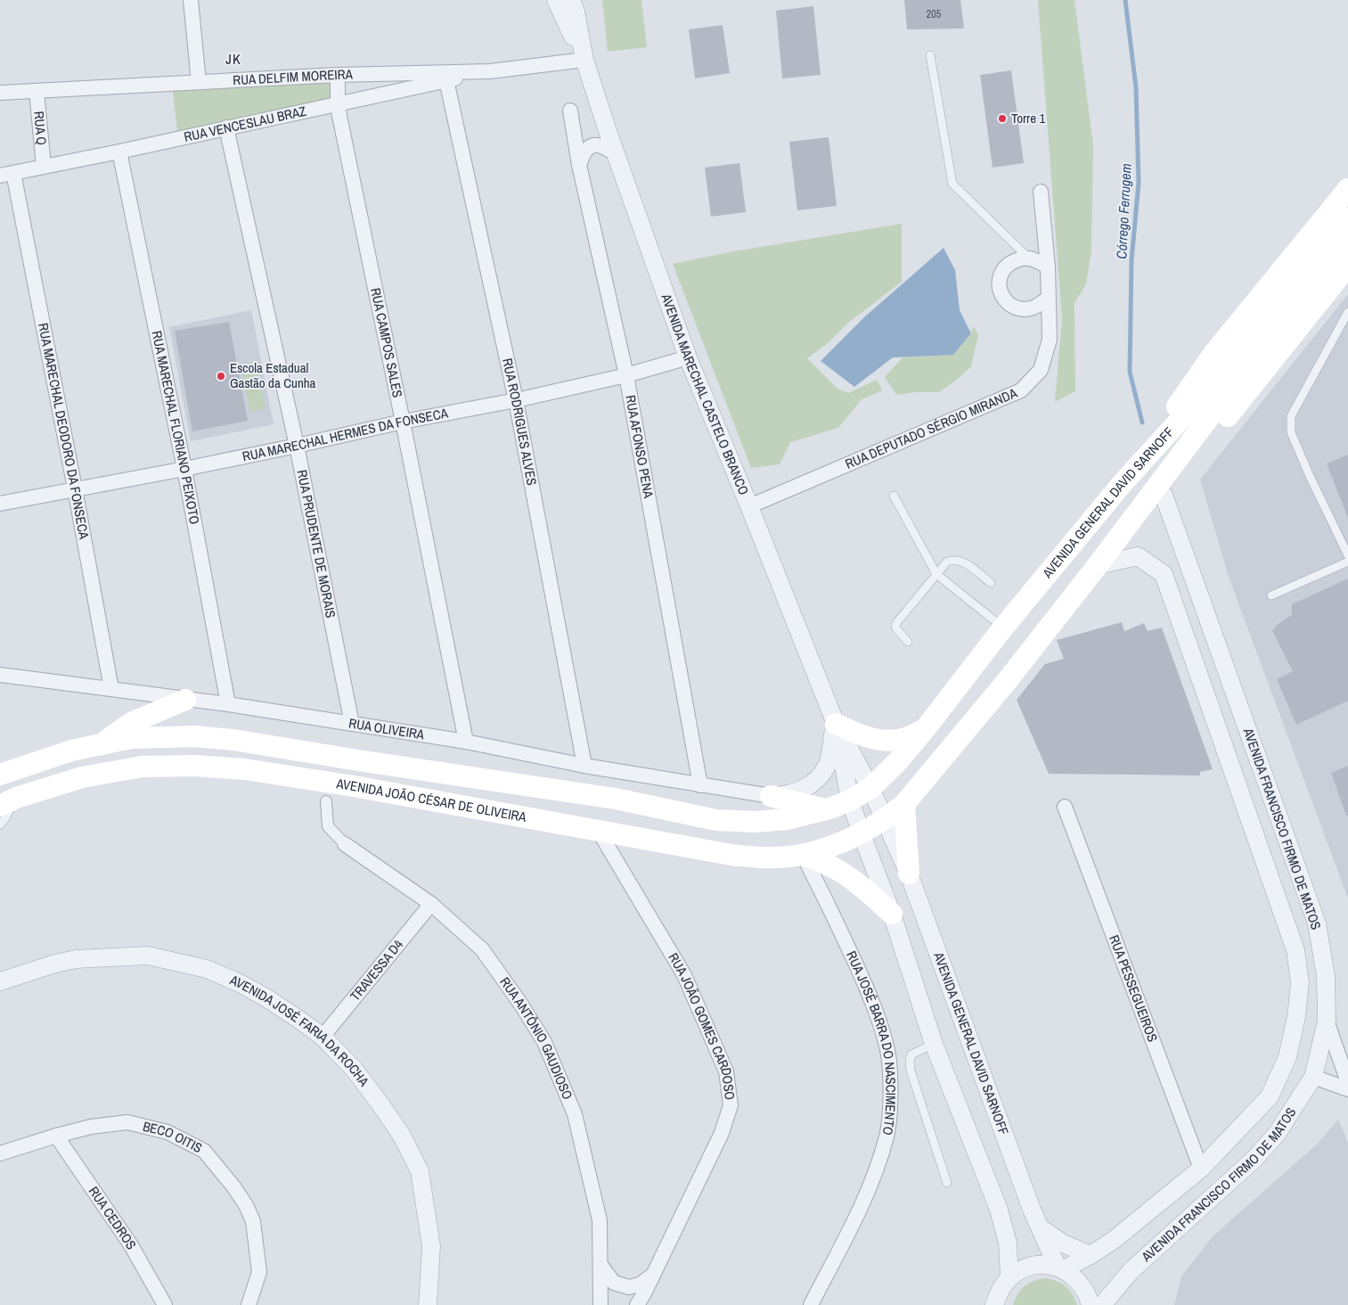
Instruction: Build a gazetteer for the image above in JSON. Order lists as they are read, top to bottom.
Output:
{
  "streets": {
    "main road": ["AVENIDA GENERAL DAVID SARNOFF", "AVENIDA JOÃO CÉSAR DE OLIVEIRA"],
    "street": [
      "RUA DELFIM MOREIRA",
      "RUA VENCESLAU BRAZ",
      "RUA Q",
      "RUA CAMPOS SALES",
      "AVENIDA MARECHAL CASTELO BRANCO",
      "RUA RODRIGUES ALVES",
      "RUA MARECHAL FLORIANO PEIXOTO",
      "RUA DEPUTADO SÉRGIO MIRANDA",
      "RUA MARECHAL DEODORO DA FONSECA",
      "RUA MARECHAL HERMES DA FONSECA",
      "RUA AFONSO PENA",
      "RUA PRUDENTE DE MORAIS",
      "RUA OLIVEIRA",
      "AVENIDA FRANCISCO FIRMO DE MATOS",
      "TRAVESSA D4",
      "RUA PESSEGUEIROS",
      "RUA JOÃO GOMES CARDOSO",
      "AVENIDA JOSÉ FARIA DA ROCHA",
      "RUA ANTÔNIO GAUDIOSO",
      "RUA JOSÉ BARRA DO NASCIMENTO",
      "BECO OITIS",
      "RUA CEDROS"
    ]
  },
  "crossings": [
    ["RUA DELFIM MOREIRA", "RUA VENCESLAU BRAZ"],
    ["RUA DELFIM MOREIRA", "RUA Q"],
    ["RUA DELFIM MOREIRA", "RUA CAMPOS SALES"],
    ["RUA DELFIM MOREIRA", "AVENIDA MARECHAL CASTELO BRANCO"],
    ["RUA VENCESLAU BRAZ", "RUA Q"],
    ["RUA VENCESLAU BRAZ", "RUA CAMPOS SALES"],
    ["RUA VENCESLAU BRAZ", "RUA RODRIGUES ALVES"],
    ["RUA VENCESLAU BRAZ", "RUA MARECHAL FLORIANO PEIXOTO"],
    ["RUA VENCESLAU BRAZ", "RUA MARECHAL DEODORO DA FONSECA"],
    ["RUA VENCESLAU BRAZ", "RUA PRUDENTE DE MORAIS"],
    ["RUA CAMPOS SALES", "RUA MARECHAL HERMES DA FONSECA"],
    ["RUA CAMPOS SALES", "RUA OLIVEIRA"],
    ["AVENIDA MARECHAL CASTELO BRANCO", "RUA DEPUTADO SÉRGIO MIRANDA"],
    ["AVENIDA MARECHAL CASTELO BRANCO", "RUA MARECHAL HERMES DA FONSECA"],
    ["AVENIDA MARECHAL CASTELO BRANCO", "AVENIDA GENERAL DAVID SARNOFF"],
    ["AVENIDA MARECHAL CASTELO BRANCO", "AVENIDA JOÃO CÉSAR DE OLIVEIRA"],
    ["RUA RODRIGUES ALVES", "RUA MARECHAL HERMES DA FONSECA"],
    ["RUA RODRIGUES ALVES", "RUA OLIVEIRA"],
    ["RUA MARECHAL FLORIANO PEIXOTO", "RUA MARECHAL HERMES DA FONSECA"],
    ["RUA MARECHAL FLORIANO PEIXOTO", "RUA OLIVEIRA"],
    ["RUA MARECHAL DEODORO DA FONSECA", "RUA MARECHAL HERMES DA FONSECA"],
    ["RUA MARECHAL DEODORO DA FONSECA", "RUA OLIVEIRA"],
    ["RUA MARECHAL HERMES DA FONSECA", "RUA AFONSO PENA"],
    ["RUA MARECHAL HERMES DA FONSECA", "RUA PRUDENTE DE MORAIS"],
    ["RUA AFONSO PENA", "RUA OLIVEIRA"],
    ["AVENIDA GENERAL DAVID SARNOFF", "AVENIDA JOÃO CÉSAR DE OLIVEIRA"],
    ["AVENIDA GENERAL DAVID SARNOFF", "AVENIDA FRANCISCO FIRMO DE MATOS"],
    ["RUA PRUDENTE DE MORAIS", "RUA OLIVEIRA"],
    ["AVENIDA JOÃO CÉSAR DE OLIVEIRA", "RUA JOÃO GOMES CARDOSO"],
    ["AVENIDA JOÃO CÉSAR DE OLIVEIRA", "RUA JOSÉ BARRA DO NASCIMENTO"],
    ["AVENIDA FRANCISCO FIRMO DE MATOS", "RUA PESSEGUEIROS"],
    ["TRAVESSA D4", "AVENIDA JOSÉ FARIA DA ROCHA"],
    ["TRAVESSA D4", "RUA ANTÔNIO GAUDIOSO"],
    ["BECO OITIS", "RUA CEDROS"]
  ],
  "districts": ["JK"],
  "water": ["Córrego Ferrugem"],
  "places": ["Torre 1", "Escola Estadual Gastão da Cunha"],
  "house_numbers": ["205"]
}
